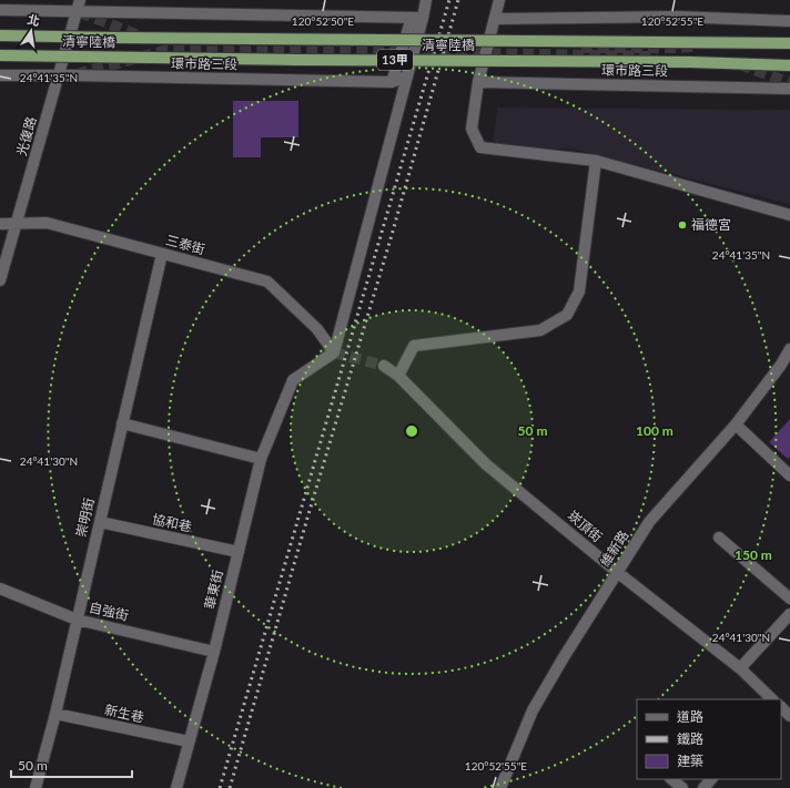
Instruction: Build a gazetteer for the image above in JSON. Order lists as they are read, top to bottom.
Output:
{
  "streets": {
    "main road": ["清寧陸橋", "13甲"],
    "street": [
      "環市路三段",
      "光復路",
      "三泰街",
      "崇明街",
      "協和巷",
      "崁頂街",
      "維新路",
      "華東街",
      "自強街",
      "新生巷"
    ]
  },
  "crossings": [
    ["環市路三段", "光復路"],
    ["光復路", "三泰街"],
    ["三泰街", "崇明街"],
    ["三泰街", "華東街"],
    ["崇明街", "協和巷"],
    ["崇明街", "自強街"],
    ["崇明街", "新生巷"],
    ["協和巷", "華東街"],
    ["崁頂街", "維新路"],
    ["華東街", "自強街"],
    ["華東街", "新生巷"]
  ],
  "places": ["福德宮"],
  "legend": ["道路", "鐵路", "建築"],
  "scale_bar": "50 m",
  "north": "top",
  "coordinates": [
    "120°52'50\"E",
    "120°52'55\"E",
    "24°41'35\"N",
    "24°41'30\"N"
  ],
  "rings": ["50 m", "100 m", "150 m"]
}
